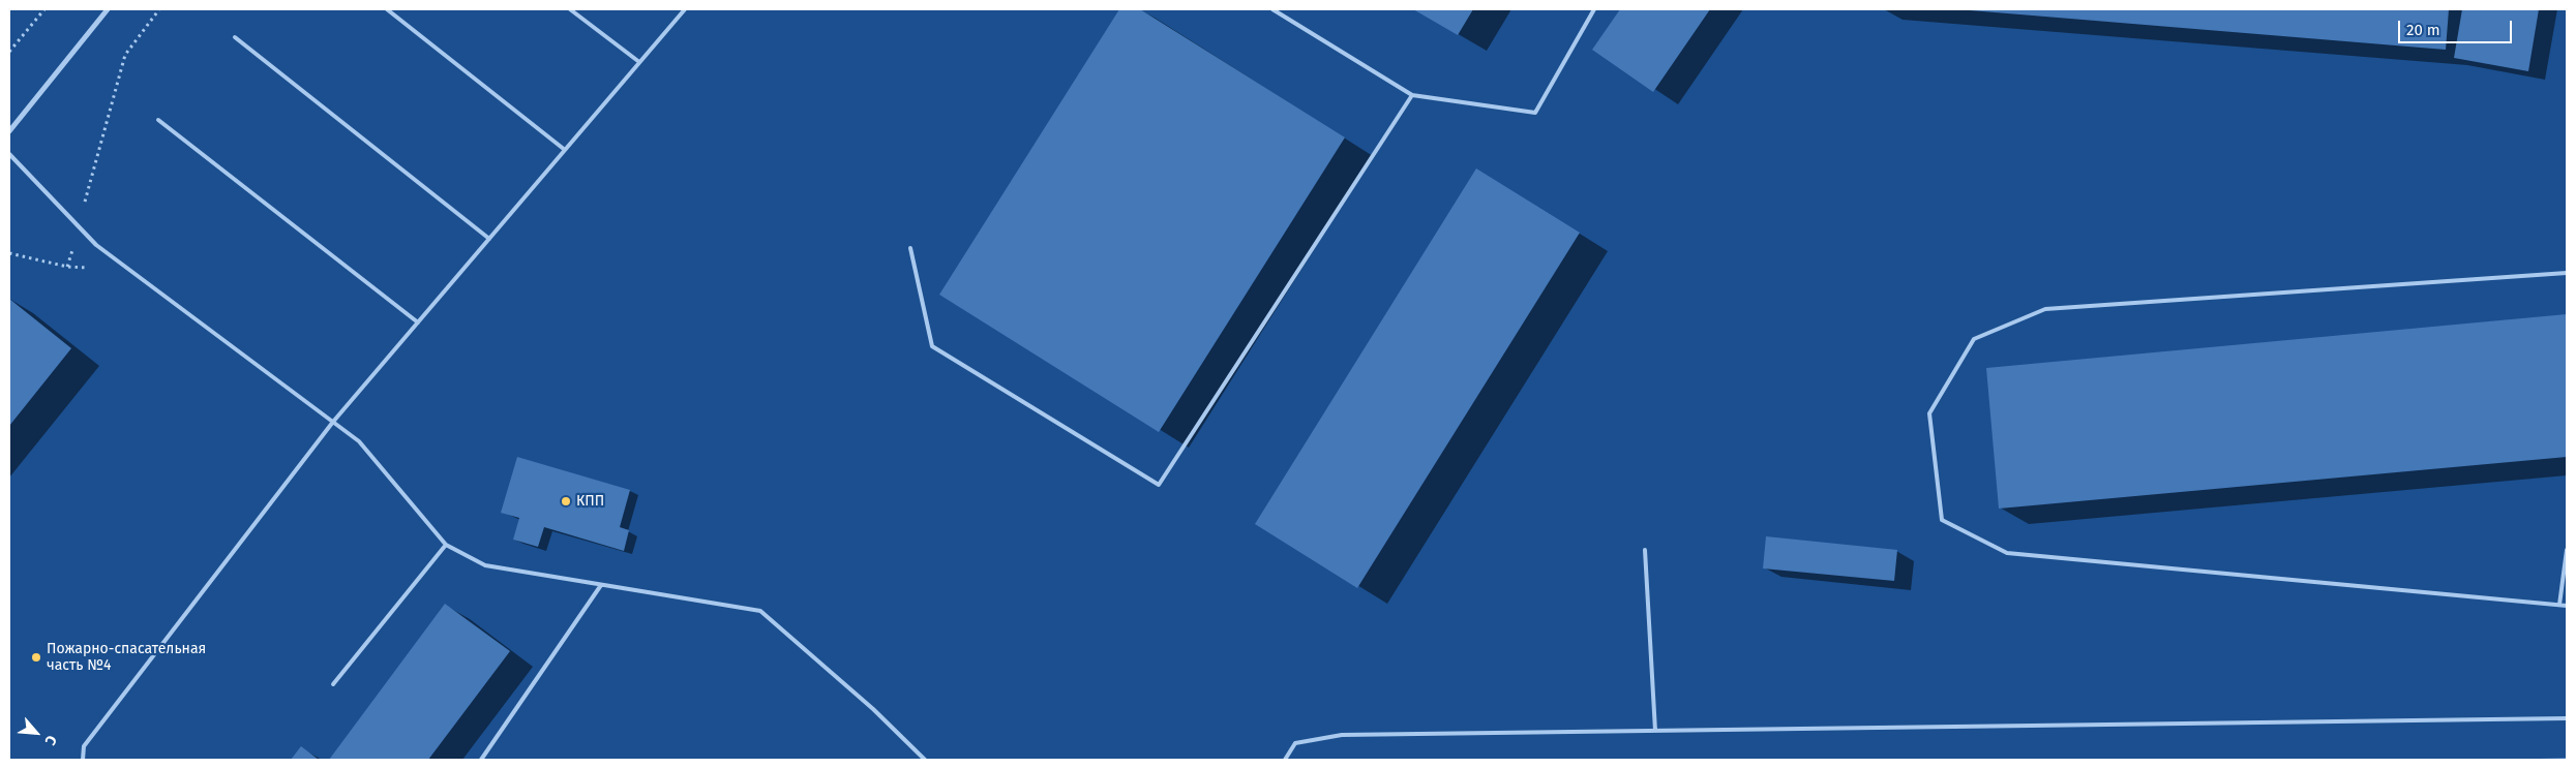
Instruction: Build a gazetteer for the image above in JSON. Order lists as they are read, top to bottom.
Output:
{
  "places": ["КПП", "Пожарно-спасательная часть №4"],
  "scale_bar": "20 m",
  "north": "bottom right"
}
